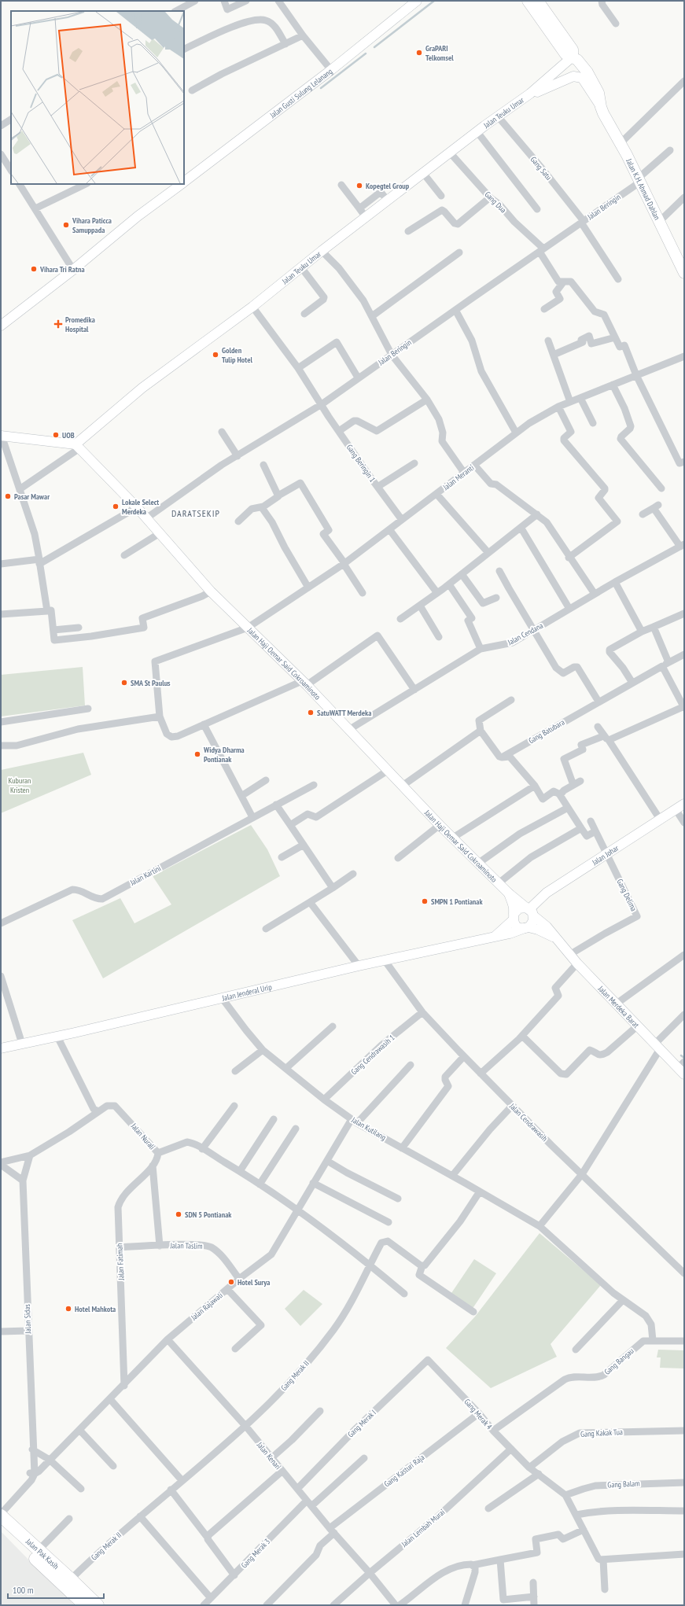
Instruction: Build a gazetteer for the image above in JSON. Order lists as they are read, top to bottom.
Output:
{
  "streets": {
    "highway": ["Jalan Pak Kasih"],
    "main road": ["Jalan K.H. Ahmad Dahlan"],
    "street": [
      "Jalan Gusti Sulung Lelanang",
      "Jalan Teuku Umar",
      "Gang Satu",
      "Gang Dua",
      "Jalan Beringin",
      "Gang Beringin 1",
      "Jalan Meranti",
      "Jalan Cendana",
      "Jalan Haji Oemar Said Cokroaminoto",
      "Gang Batubara",
      "Jalan Johar",
      "Jalan Kartini",
      "Gang Delima",
      "Jalan Jenderal Urip",
      "Jalan Merdeka Barat",
      "Gang Cendrawasih 1",
      "Jalan Cendrawasih",
      "Jalan Kutilang",
      "Jalan Nurali",
      "Jalan Taslim",
      "Jalan Fatimah",
      "Jalan Rajawali",
      "Jalan Sidas",
      "Gang Bangau",
      "Gang Merak II",
      "Gang Merak 4",
      "Gang Merak I",
      "Gang Kakak Tua",
      "Jalan Kenari",
      "Gang Kasturi Raja",
      "Gang Balam",
      "Jalan Lembah Murai",
      "Gang Merak 3"
    ]
  },
  "crossings": [
    ["Jalan Teuku Umar", "Gang Satu"],
    ["Jalan Teuku Umar", "Jalan K.H. Ahmad Dahlan"],
    ["Jalan Teuku Umar", "Gang Dua"],
    ["Jalan Teuku Umar", "Gang Beringin 1"],
    ["Jalan Teuku Umar", "Jalan Haji Oemar Said Cokroaminoto"],
    ["Gang Satu", "Jalan Beringin"],
    ["Jalan K.H. Ahmad Dahlan", "Jalan Beringin"],
    ["Gang Dua", "Jalan Beringin"],
    ["Jalan Beringin", "Gang Beringin 1"],
    ["Jalan Beringin", "Jalan Haji Oemar Said Cokroaminoto"],
    ["Gang Beringin 1", "Jalan Meranti"],
    ["Jalan Meranti", "Jalan Haji Oemar Said Cokroaminoto"],
    ["Jalan Cendana", "Jalan Haji Oemar Said Cokroaminoto"],
    ["Jalan Haji Oemar Said Cokroaminoto", "Jalan Johar"],
    ["Jalan Haji Oemar Said Cokroaminoto", "Jalan Jenderal Urip"],
    ["Jalan Haji Oemar Said Cokroaminoto", "Jalan Merdeka Barat"],
    ["Jalan Johar", "Gang Delima"],
    ["Jalan Johar", "Jalan Jenderal Urip"],
    ["Jalan Johar", "Jalan Merdeka Barat"],
    ["Gang Delima", "Jalan Merdeka Barat"],
    ["Jalan Jenderal Urip", "Jalan Merdeka Barat"],
    ["Jalan Jenderal Urip", "Jalan Cendrawasih"],
    ["Jalan Jenderal Urip", "Jalan Kutilang"],
    ["Gang Cendrawasih 1", "Jalan Cendrawasih"],
    ["Gang Cendrawasih 1", "Jalan Kutilang"],
    ["Jalan Kutilang", "Jalan Rajawali"],
    ["Jalan Kutilang", "Gang Bangau"],
    ["Jalan Nurali", "Jalan Fatimah"],
    ["Jalan Nurali", "Jalan Rajawali"],
    ["Jalan Nurali", "Jalan Sidas"],
    ["Jalan Nurali", "Gang Merak II"],
    ["Jalan Taslim", "Jalan Fatimah"],
    ["Jalan Taslim", "Jalan Rajawali"],
    ["Jalan Fatimah", "Jalan Rajawali"],
    ["Jalan Rajawali", "Jalan Sidas"],
    ["Jalan Rajawali", "Jalan Kenari"],
    ["Jalan Rajawali", "Jalan Pak Kasih"],
    ["Gang Bangau", "Gang Merak 4"],
    ["Gang Merak II", "Jalan Kenari"],
    ["Gang Merak II", "Jalan Pak Kasih"],
    ["Gang Merak 4", "Gang Merak I"],
    ["Gang Merak 4", "Gang Kakak Tua"],
    ["Gang Merak 4", "Gang Kasturi Raja"],
    ["Gang Merak 4", "Gang Balam"],
    ["Gang Merak 4", "Jalan Lembah Murai"],
    ["Gang Merak I", "Jalan Kenari"],
    ["Jalan Kenari", "Gang Kasturi Raja"],
    ["Jalan Kenari", "Jalan Lembah Murai"],
    ["Jalan Kenari", "Gang Merak 3"]
  ],
  "districts": ["DARATSEKIP"],
  "parks": ["Kuburan Kristen"],
  "places": {
    "other": [
      "GraPARI Telkomsel",
      "Kopegtel Group",
      "Vihara Paticca Samuppada",
      "Vihara Tri Ratna",
      "Golden Tulip Hotel",
      "UOB",
      "Pasar Mawar",
      "Lokale Select Merdeka",
      "SMA St Paulus",
      "SatuWATT Merdeka",
      "Widya Dharma Pontianak",
      "SMPN 1 Pontianak",
      "SDN 5 Pontianak",
      "Hotel Surya",
      "Hotel Mahkota"
    ],
    "health": ["Promedika Hospital"]
  },
  "scale_bar": "100 m"
}
